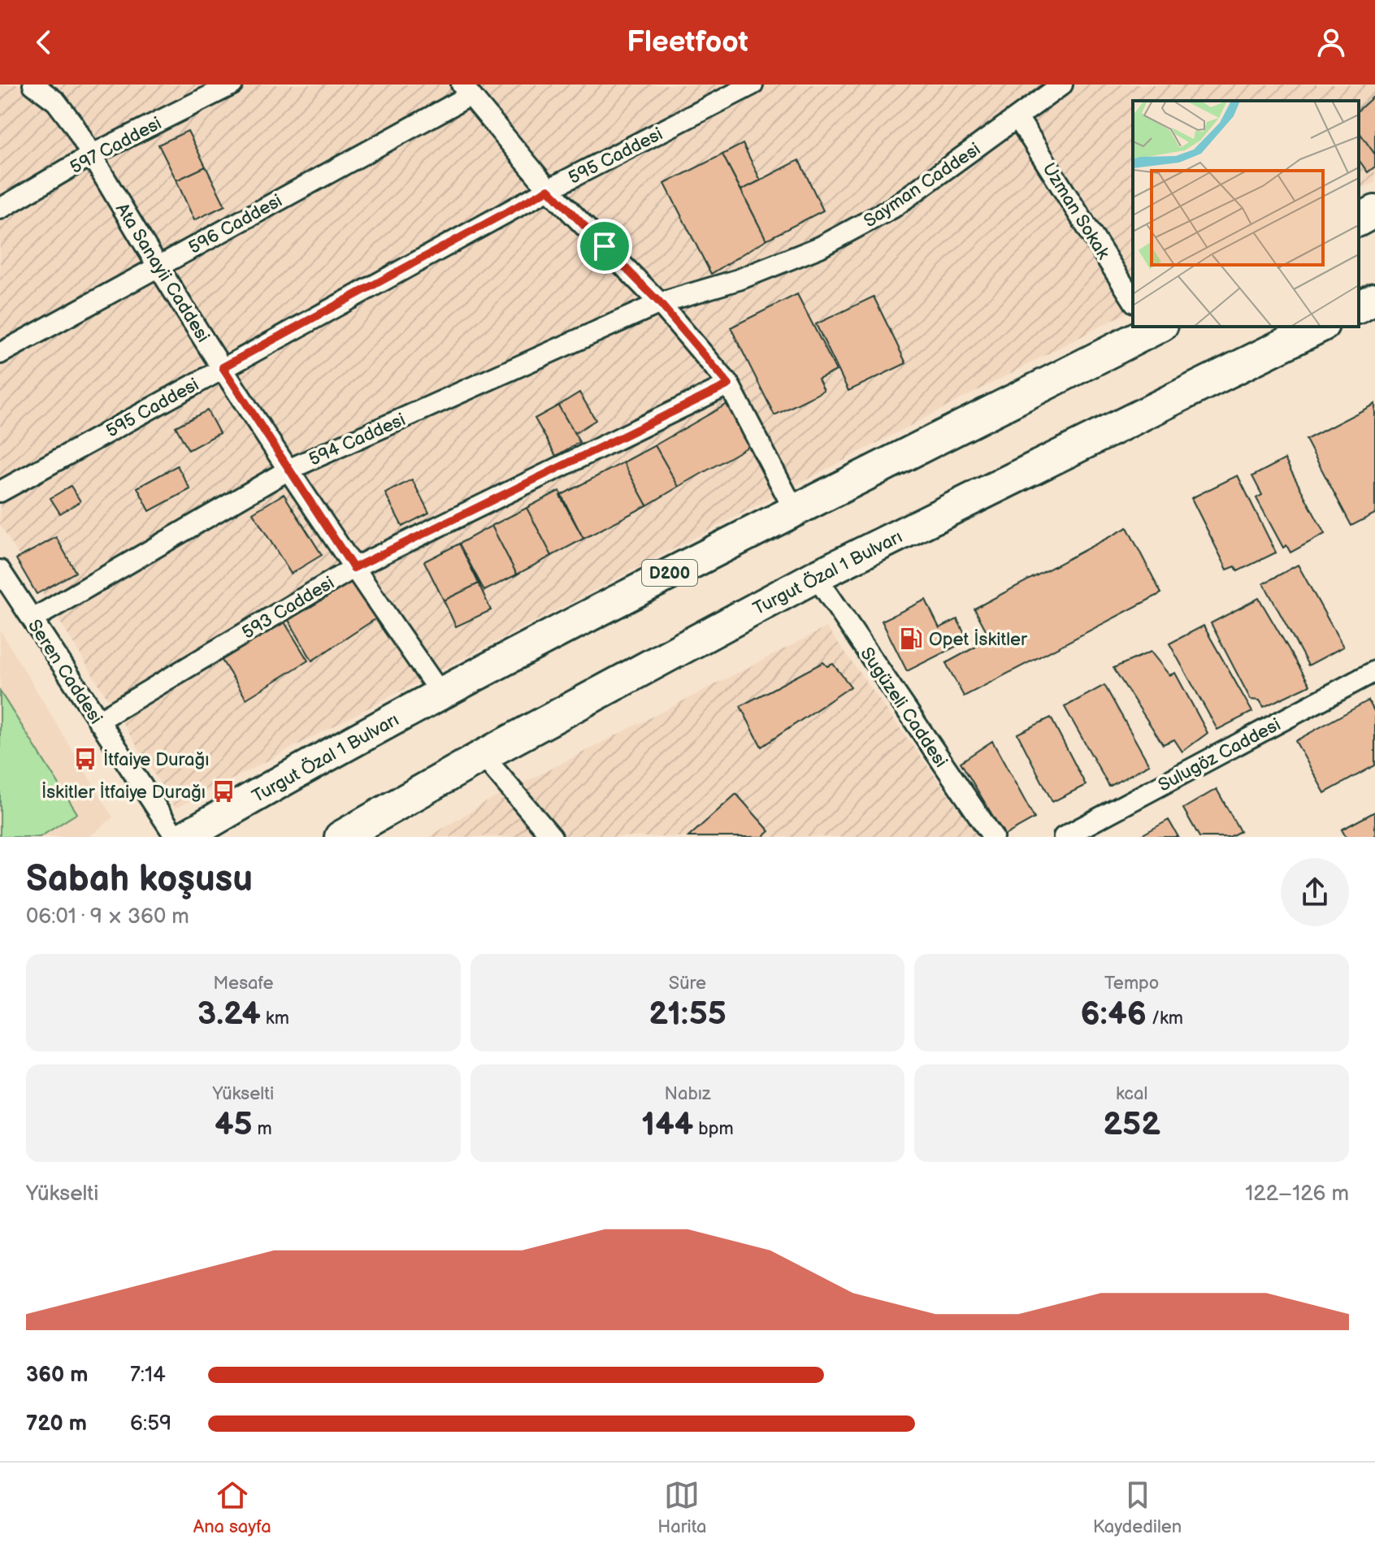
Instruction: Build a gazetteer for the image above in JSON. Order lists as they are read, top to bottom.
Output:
{
  "streets": {
    "highway": ["Turgut Özal 1 Bulvarı", "D200"],
    "street": [
      "597 Caddesi",
      "595 Caddesi",
      "Sayman Caddesi",
      "Uzman Sokak",
      "596 Caddesi",
      "Ata Sanayii Caddesi",
      "594 Caddesi",
      "593 Caddesi",
      "Seren Caddesi",
      "Sugüzeli Caddesi",
      "Sulugöz Caddesi"
    ]
  },
  "crossings": [
    ["597 Caddesi", "Ata Sanayii Caddesi"],
    ["595 Caddesi", "Ata Sanayii Caddesi"],
    ["Sayman Caddesi", "Uzman Sokak"],
    ["Sayman Caddesi", "594 Caddesi"],
    ["596 Caddesi", "Ata Sanayii Caddesi"],
    ["Ata Sanayii Caddesi", "594 Caddesi"],
    ["Ata Sanayii Caddesi", "Turgut Özal 1 Bulvarı"],
    ["Ata Sanayii Caddesi", "593 Caddesi"],
    ["594 Caddesi", "Seren Caddesi"],
    ["Turgut Özal 1 Bulvarı", "Sugüzeli Caddesi"],
    ["593 Caddesi", "Seren Caddesi"]
  ],
  "places": {
    "fuel station": ["Opet İskitler"],
    "bus stop": ["İtfaiye Durağı", "İskitler İtfaiye Durağı"]
  },
  "page": {
    "header": "Fleetfoot",
    "heading": ["Sabah koşusu", "06:01 · 9 × 360 m"],
    "stats": [
      ["Mesafe", "3.24 km"],
      ["Süre", "21:55"],
      ["Tempo", "6:46 /km"],
      ["Yükselti", "45 m"],
      ["Nabız", "144 bpm"],
      ["kcal", "252"]
    ],
    "chart": ["Yükselti", "122–126 m"],
    "list": [
      {
        "name": "360 m",
        "note": "7:14"
      },
      {
        "name": "720 m",
        "note": "6:59"
      }
    ],
    "tabs": ["Ana sayfa", "Harita", "Kaydedilen"]
  }
}
